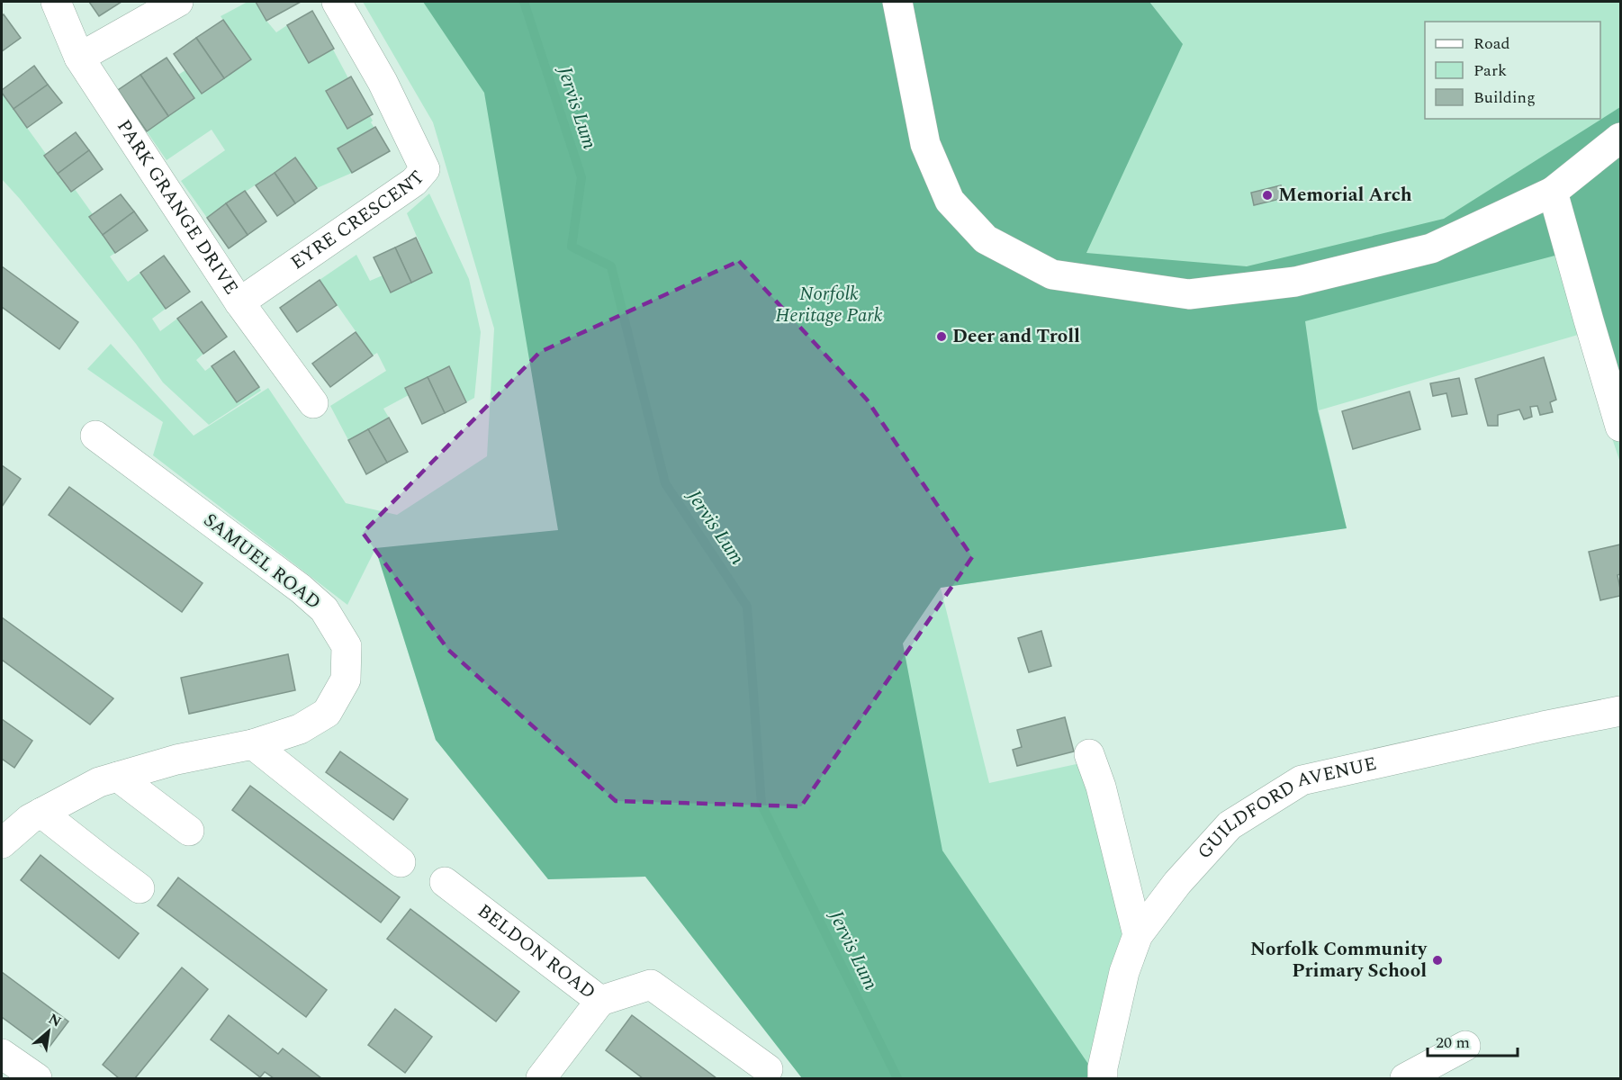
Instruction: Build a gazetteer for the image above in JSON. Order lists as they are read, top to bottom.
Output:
{
  "streets": {
    "street": [
      "PARK GRANGE DRIVE",
      "EYRE CRESCENT",
      "SAMUEL ROAD",
      "GUILDFORD AVENUE",
      "BELDON ROAD"
    ]
  },
  "crossings": [
    ["PARK GRANGE DRIVE", "EYRE CRESCENT"]
  ],
  "water": ["Jervis Lum"],
  "parks": ["Norfolk Heritage Park"],
  "places": ["Memorial Arch", "Deer and Troll", "Norfolk Community Primary School"],
  "legend": ["Road", "Park", "Building"],
  "scale_bar": "20 m",
  "north": "top right"
}
